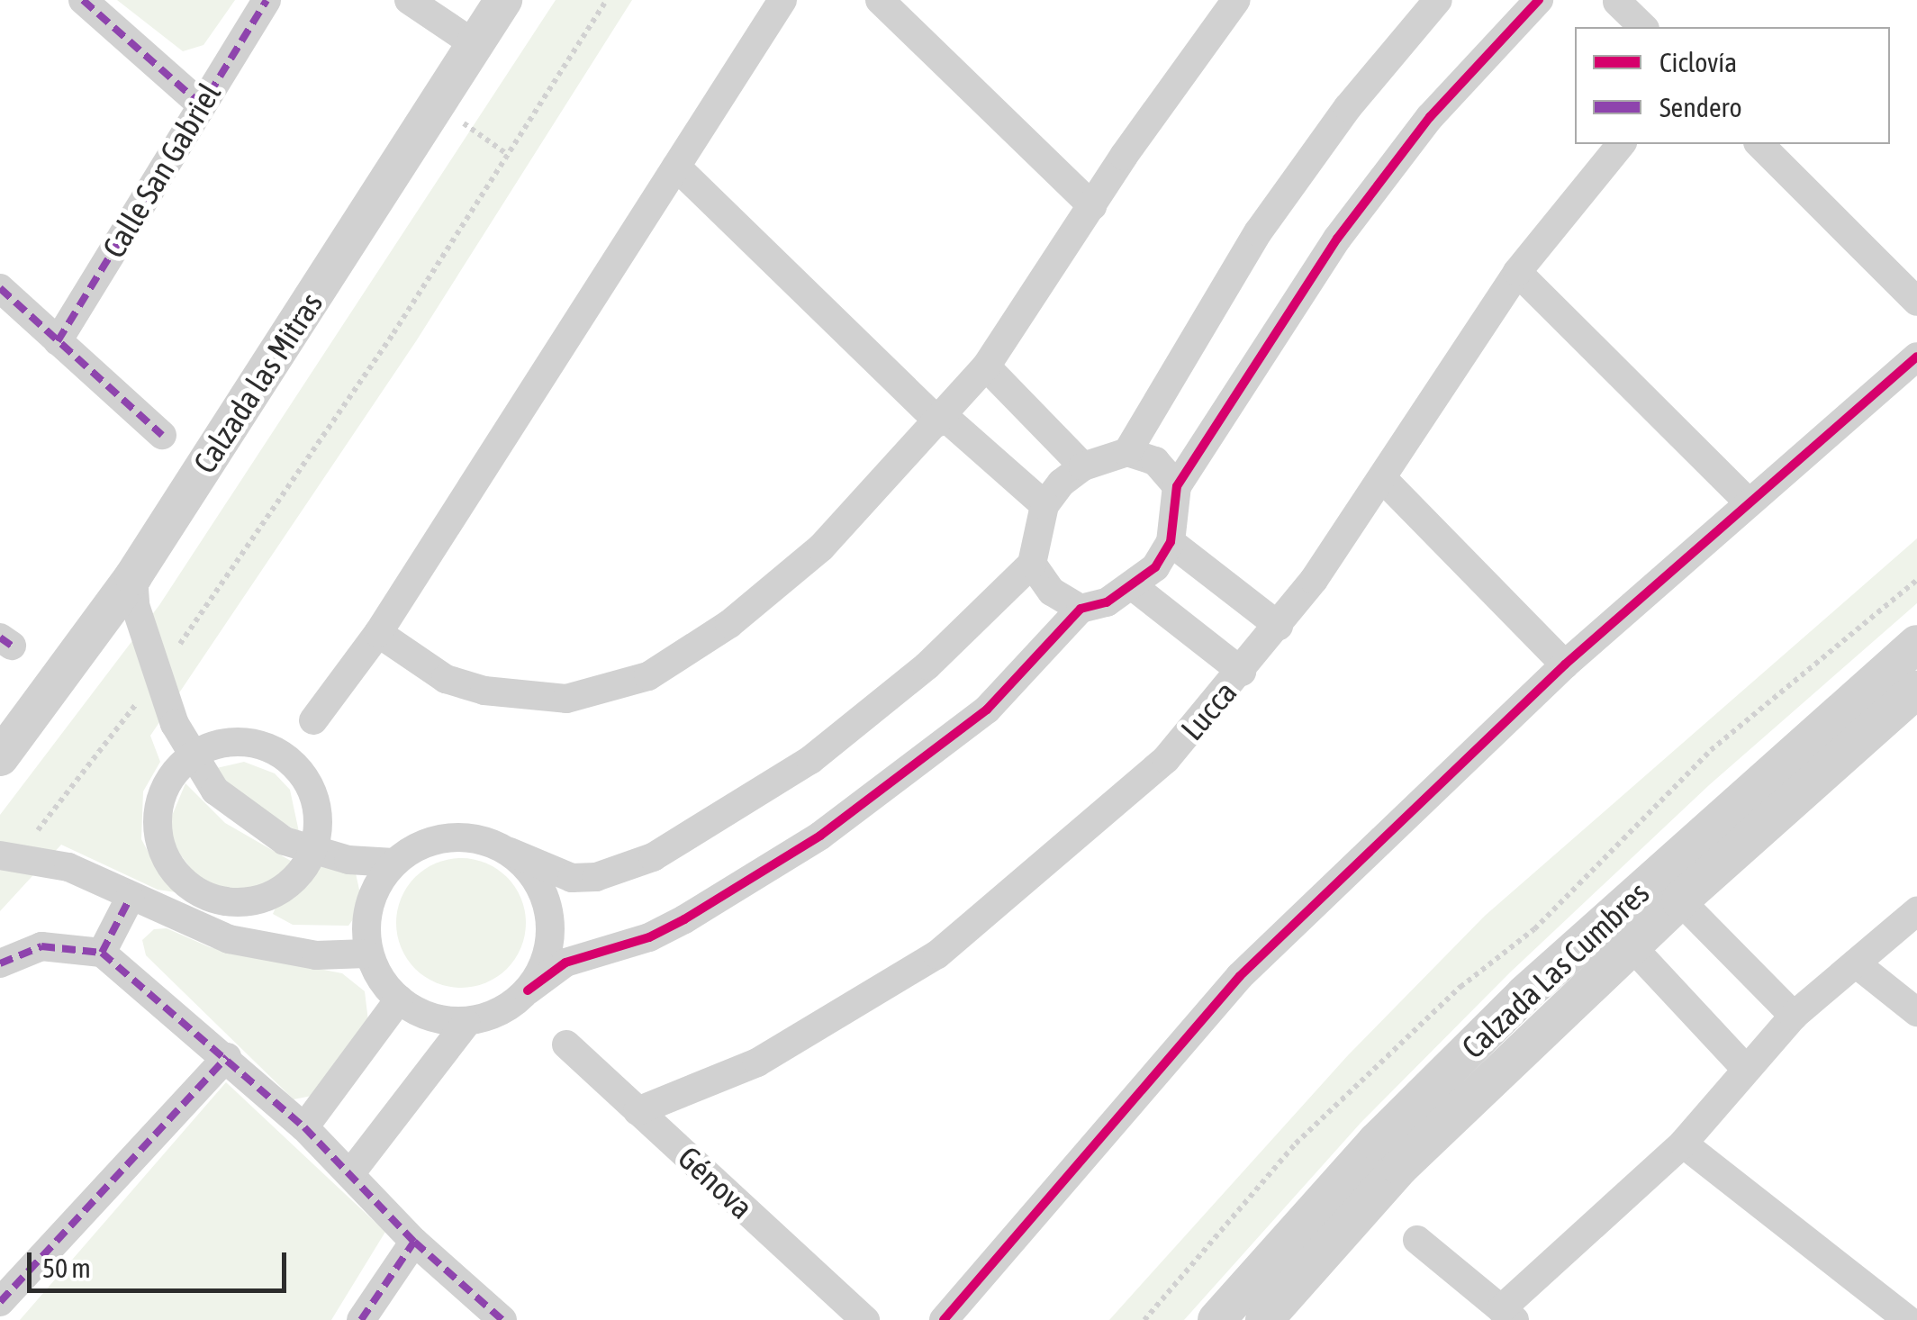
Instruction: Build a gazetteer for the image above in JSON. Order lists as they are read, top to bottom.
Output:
{
  "streets": {
    "street": [
      "Calle San Gabriel",
      "Calzada las Mitras",
      "Lucca",
      "Calzada Las Cumbres",
      "Génova"
    ]
  },
  "crossings": [
    ["Lucca", "Génova"]
  ],
  "legend": ["Ciclovía", "Sendero"],
  "scale_bar": "50 m"
}
